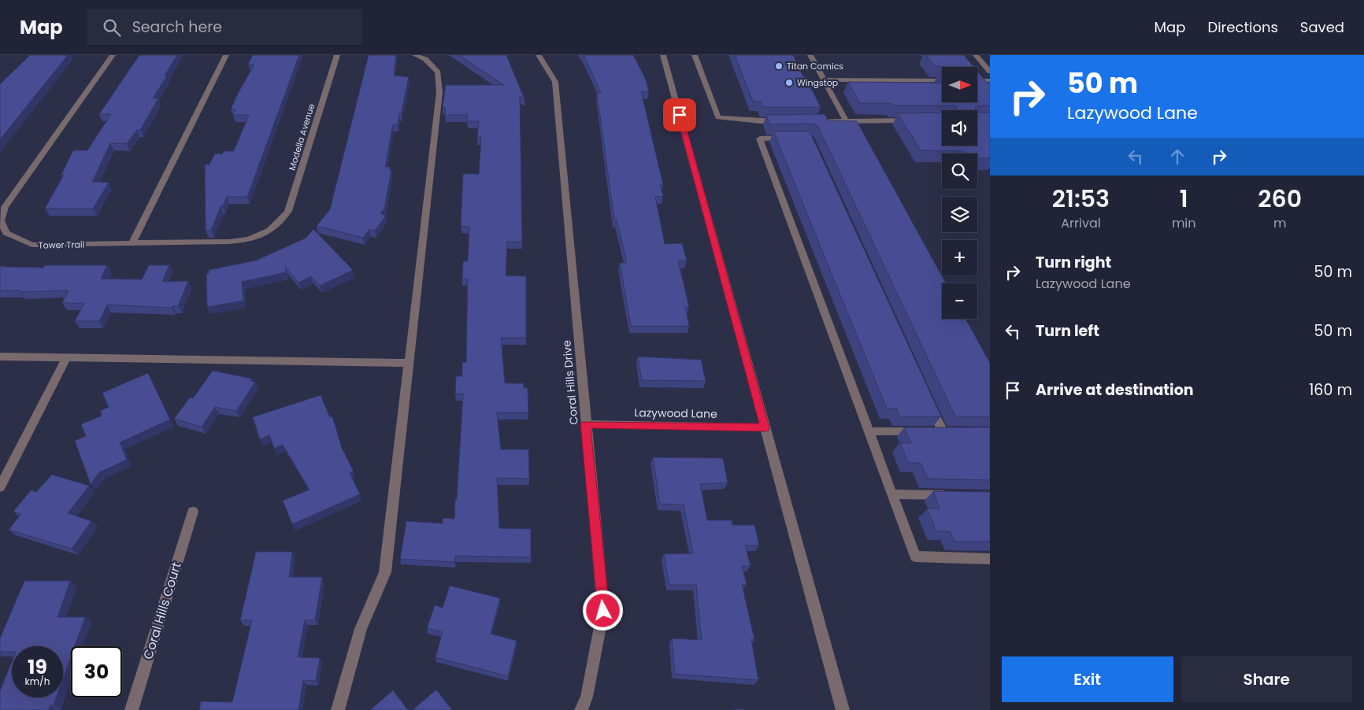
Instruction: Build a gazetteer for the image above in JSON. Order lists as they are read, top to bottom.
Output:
{
  "streets": {
    "street": [
      "Modella Avenue",
      "Tower Trail",
      "Coral Hills Drive",
      "Lazywood Lane",
      "Coral Hills Court"
    ]
  },
  "crossings": [
    ["Modella Avenue", "Tower Trail"],
    ["Coral Hills Drive", "Lazywood Lane"]
  ],
  "places": ["Titan Comics", "Wingstop"],
  "north": "right",
  "page": {
    "header": "Map",
    "search": "Search here",
    "nav": ["Map", "Directions", "Saved"],
    "turn": ["50 m", "Lazywood Lane"],
    "map_buttons": ["+", "−"],
    "eta": [
      "21:53",
      "Arrival",
      "1",
      "min",
      "260",
      "m"
    ],
    "list": [
      {
        "name": "Turn right",
        "note": "Lazywood Lane",
        "value": "50 m"
      },
      {
        "name": "Turn left",
        "value": "50 m"
      },
      {
        "name": "Arrive at destination",
        "value": "160 m"
      }
    ],
    "speed": "19 km/h",
    "limit": "30",
    "buttons": ["Exit", "Share"]
  }
}
